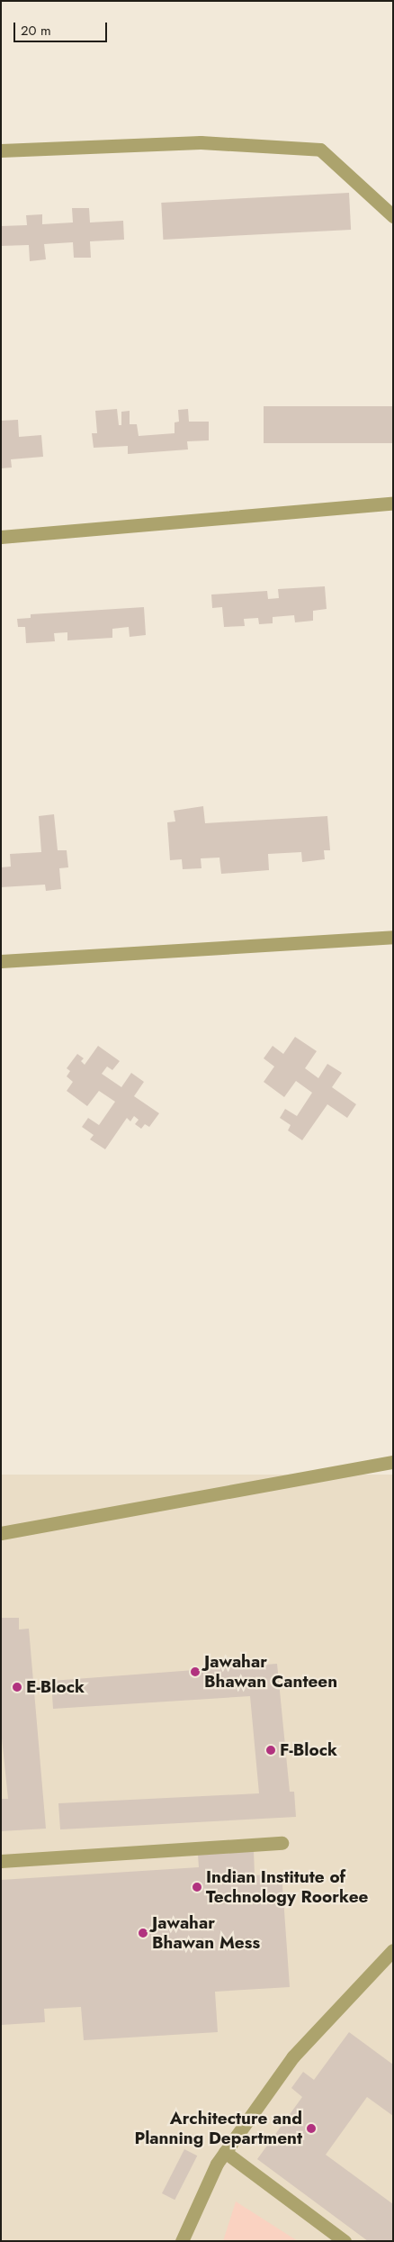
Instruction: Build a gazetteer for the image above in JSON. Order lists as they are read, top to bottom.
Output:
{
  "places": [
    "Jawahar Bhawan Canteen",
    "E-Block",
    "F-Block",
    "Indian Institute of Technology Roorkee",
    "Jawahar Bhawan Mess",
    "Architecture and Planning Department"
  ],
  "scale_bar": "20 m"
}
